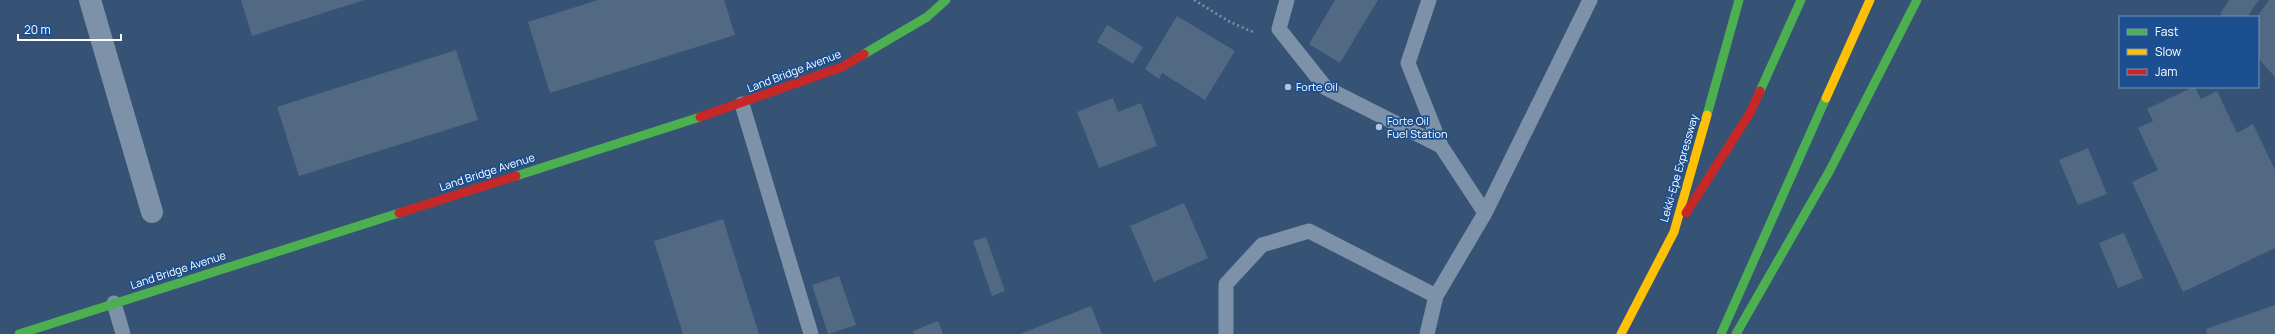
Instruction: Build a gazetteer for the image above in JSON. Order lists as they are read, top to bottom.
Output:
{
  "streets": {
    "main road": ["Land Bridge Avenue", "Lekki-Epe Expressway"]
  },
  "places": ["Forte Oil", "Forte Oil Fuel Station"],
  "legend": ["Fast", "Slow", "Jam"],
  "scale_bar": "20 m"
}
